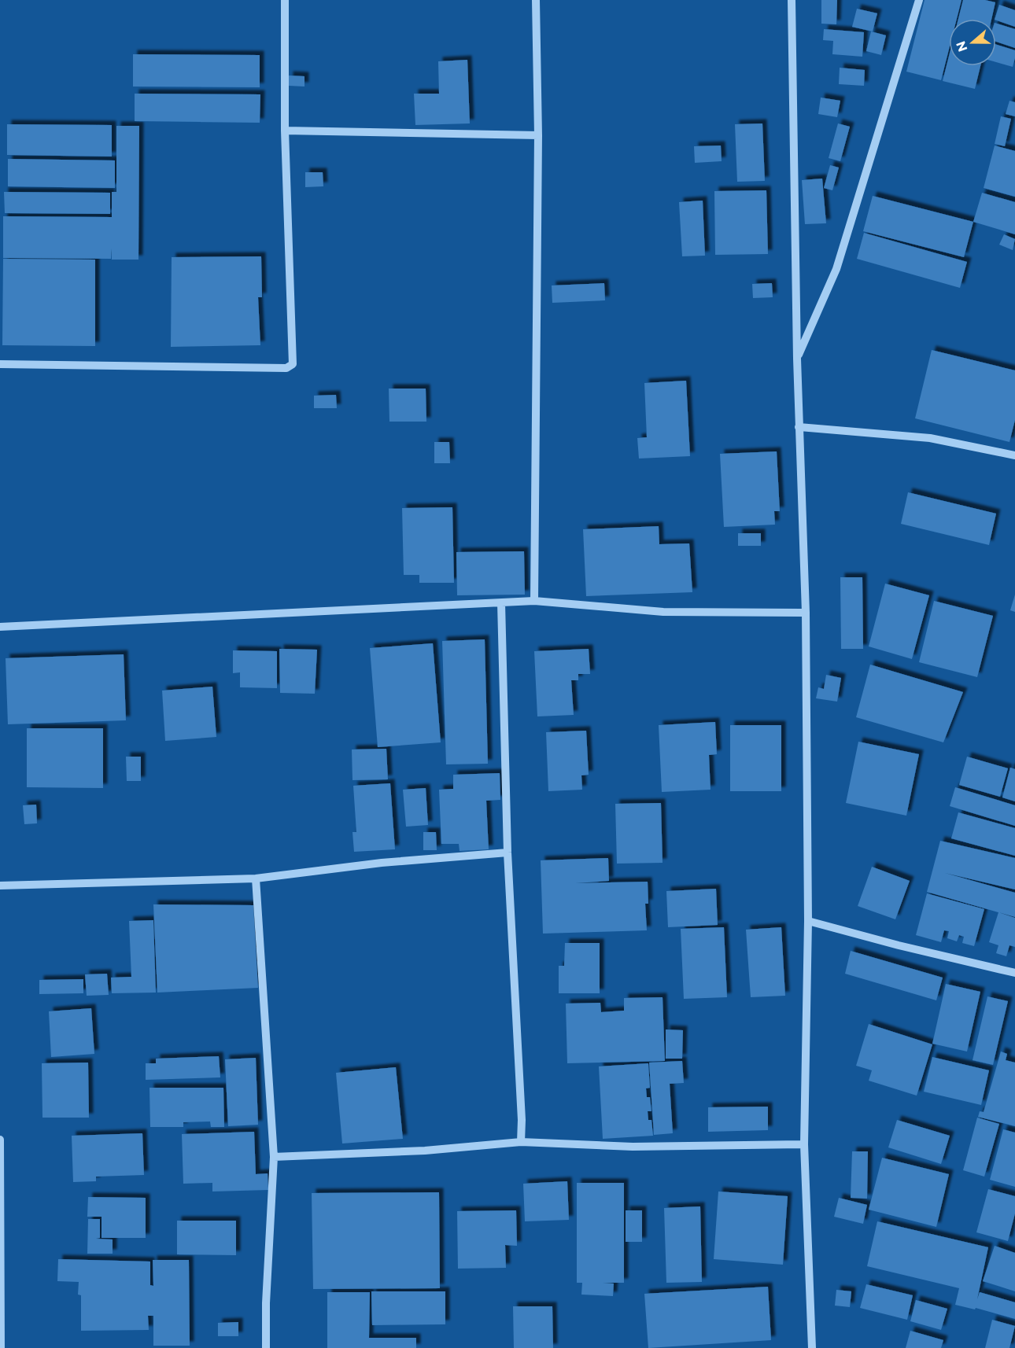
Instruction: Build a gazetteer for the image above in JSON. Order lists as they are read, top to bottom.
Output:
{
  "north": "left"
}
